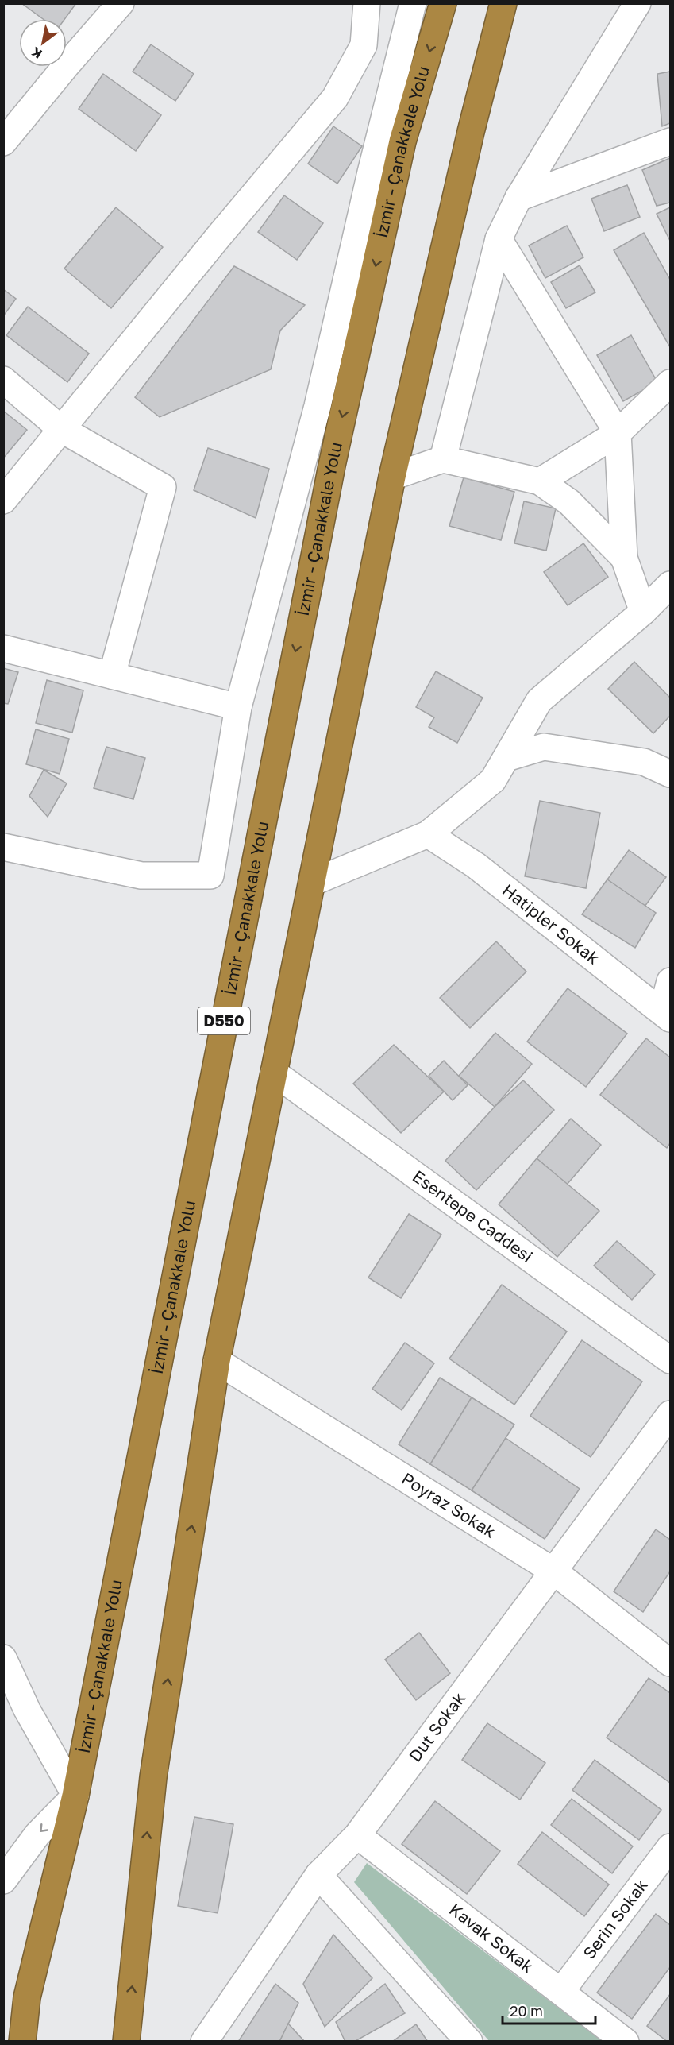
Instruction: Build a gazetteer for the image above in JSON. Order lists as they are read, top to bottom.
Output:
{
  "streets": {
    "highway": ["İzmir - Çanakkale Yolu", "D550"],
    "street": [
      "Hatipler Sokak",
      "Esentepe Caddesi",
      "Poyraz Sokak",
      "Dut Sokak",
      "Serin Sokak",
      "Kavak Sokak"
    ]
  },
  "crossings": [
    ["Poyraz Sokak", "Dut Sokak"],
    ["Dut Sokak", "Kavak Sokak"],
    ["Serin Sokak", "Kavak Sokak"]
  ],
  "scale_bar": "20 m",
  "north": "bottom left"
}
